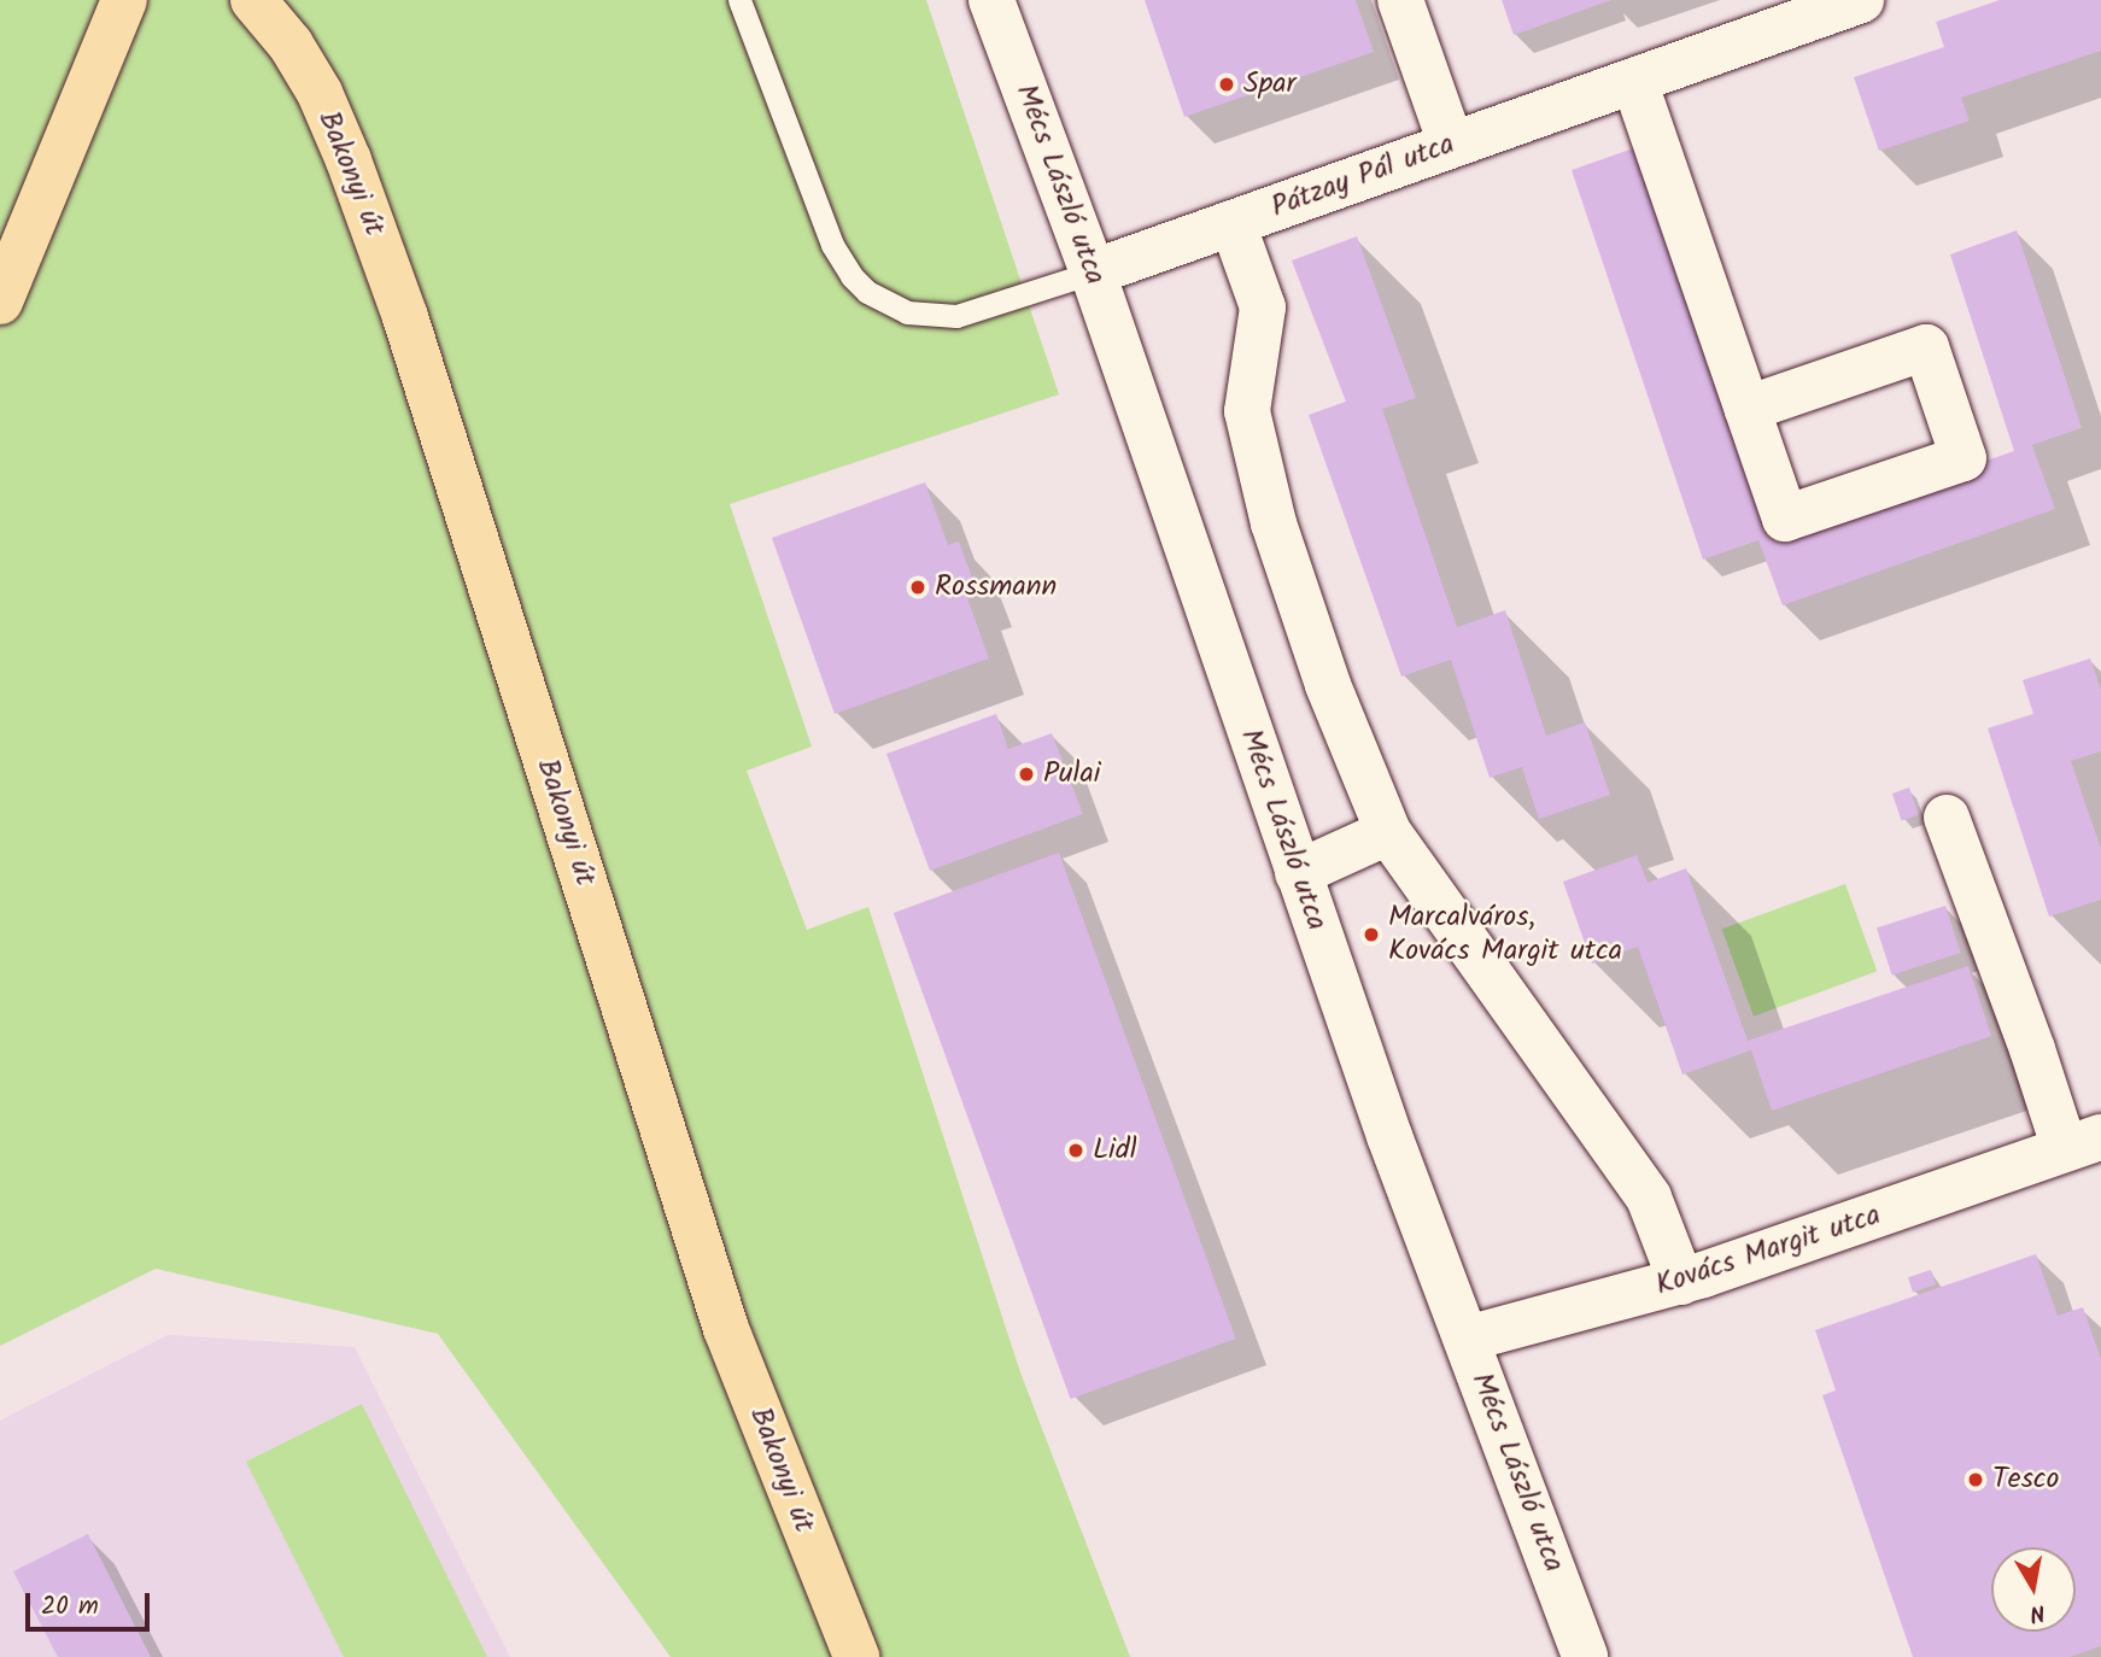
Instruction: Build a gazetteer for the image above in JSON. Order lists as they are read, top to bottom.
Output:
{
  "streets": {
    "main road": ["Bakonyi út"],
    "street": ["Pátzay Pál utca", "Mécs László utca", "Kovács Margit utca"]
  },
  "crossings": [
    ["Pátzay Pál utca", "Mécs László utca"],
    ["Mécs László utca", "Kovács Margit utca"]
  ],
  "places": [
    "Spar",
    "Rossmann",
    "Pulai",
    "Marcalváros, Kovács Margit utca",
    "Lidl",
    "Tesco"
  ],
  "scale_bar": "20 m",
  "north": "bottom"
}
